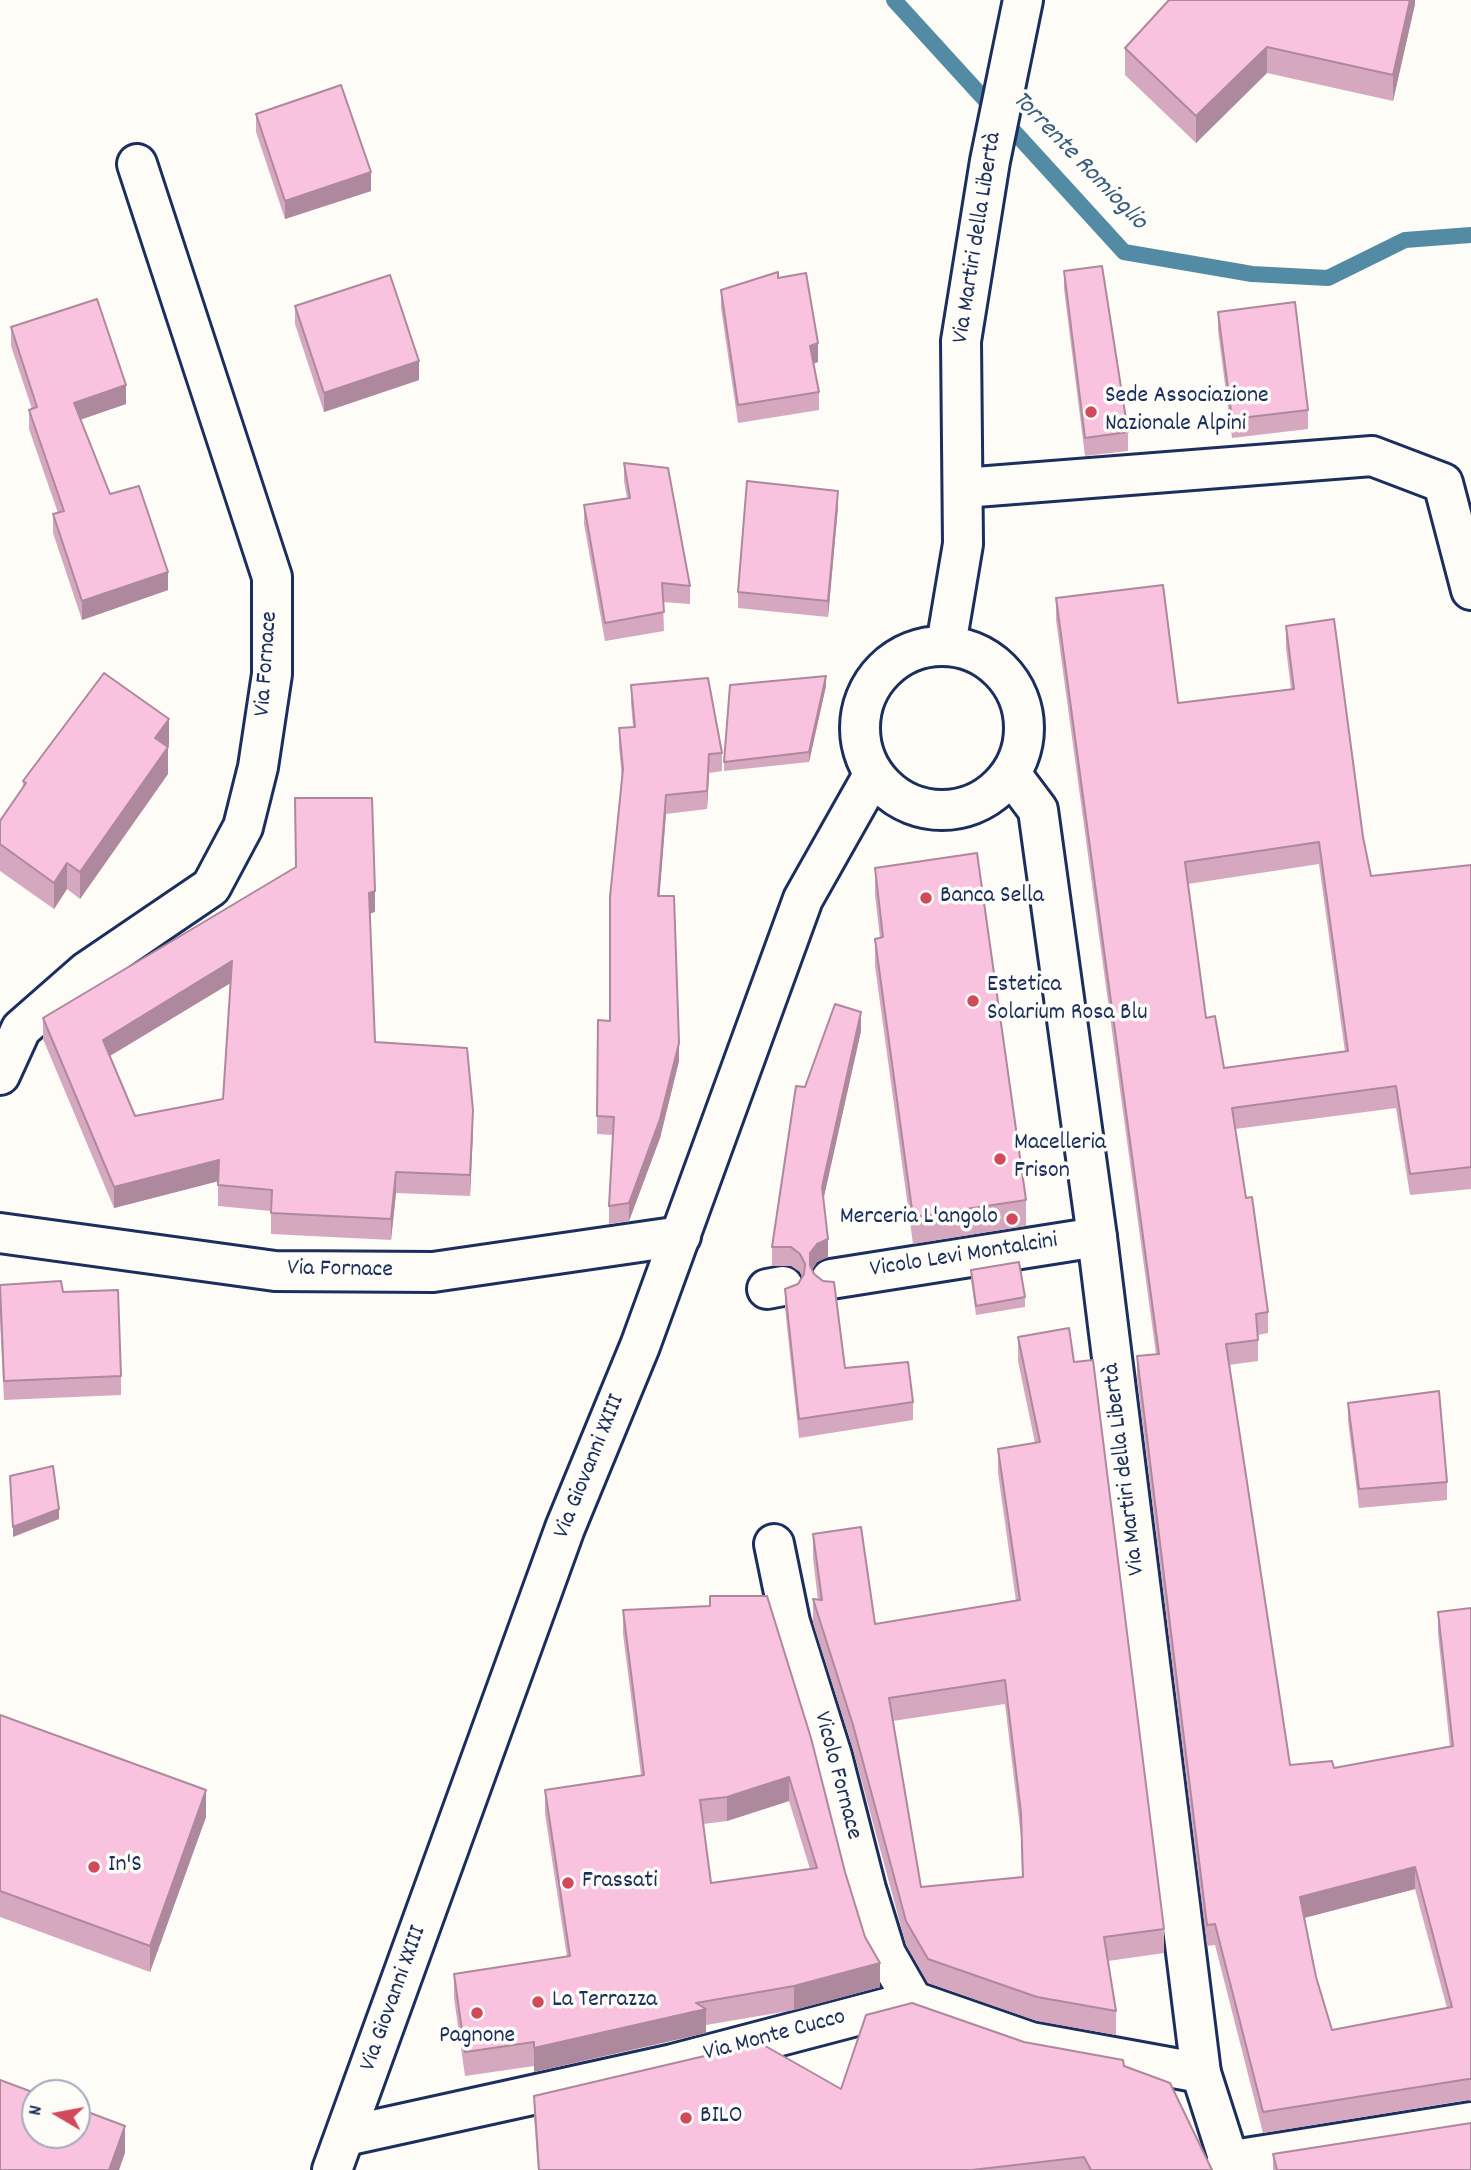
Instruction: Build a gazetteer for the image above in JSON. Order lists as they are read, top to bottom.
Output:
{
  "streets": {
    "street": [
      "Via Martiri della Libertà",
      "Via Fornace",
      "Vicolo Levi Montalcini",
      "Via Giovanni XXIII",
      "Vicolo Fornace",
      "Via Monte Cucco"
    ]
  },
  "crossings": [
    ["Via Martiri della Libertà", "Vicolo Levi Montalcini"],
    ["Via Martiri della Libertà", "Via Giovanni XXIII"],
    ["Via Fornace", "Via Giovanni XXIII"],
    ["Via Giovanni XXIII", "Via Monte Cucco"],
    ["Vicolo Fornace", "Via Monte Cucco"]
  ],
  "water": ["Torrente Romioglio"],
  "places": [
    "Sede Associazione Nazionale Alpini",
    "Banca Sella",
    "Estetica Solarium Rosa Blu",
    "Macelleria Frison",
    "Merceria L'angolo",
    "In'S",
    "Frassati",
    "La Terrazza",
    "Pagnone",
    "BILO"
  ],
  "north": "left"
}
